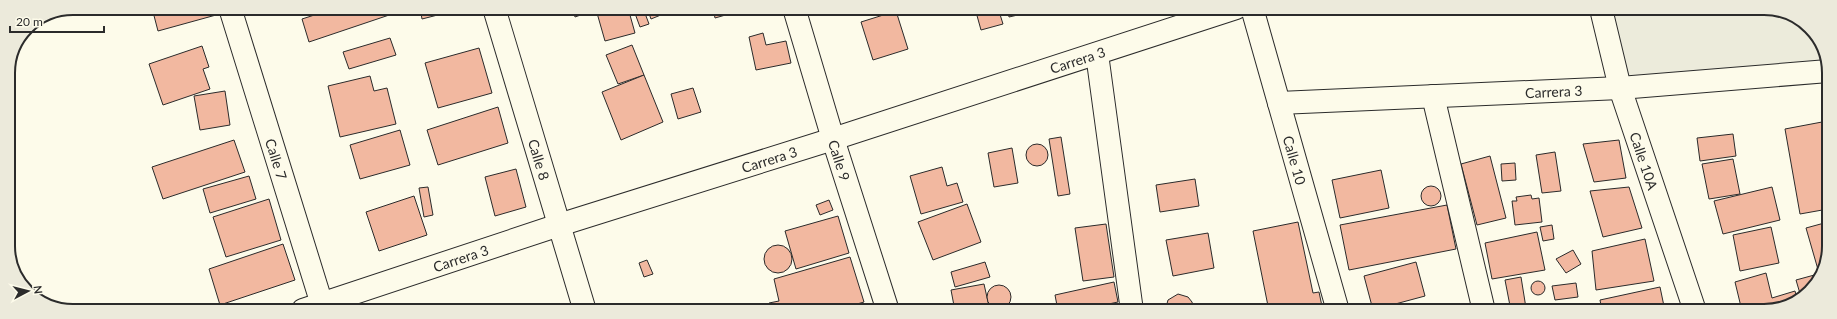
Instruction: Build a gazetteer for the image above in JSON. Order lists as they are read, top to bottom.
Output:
{
  "streets": {
    "street": [
      "Carrera 3",
      "Calle 7",
      "Calle 8",
      "Calle 9",
      "Calle 10",
      "Calle 10A"
    ]
  },
  "crossings": [
    ["Carrera 3", "Calle 8"],
    ["Carrera 3", "Calle 9"],
    ["Carrera 3", "Calle 10"],
    ["Carrera 3", "Calle 10A"]
  ],
  "scale_bar": "20 m",
  "north": "right"
}
